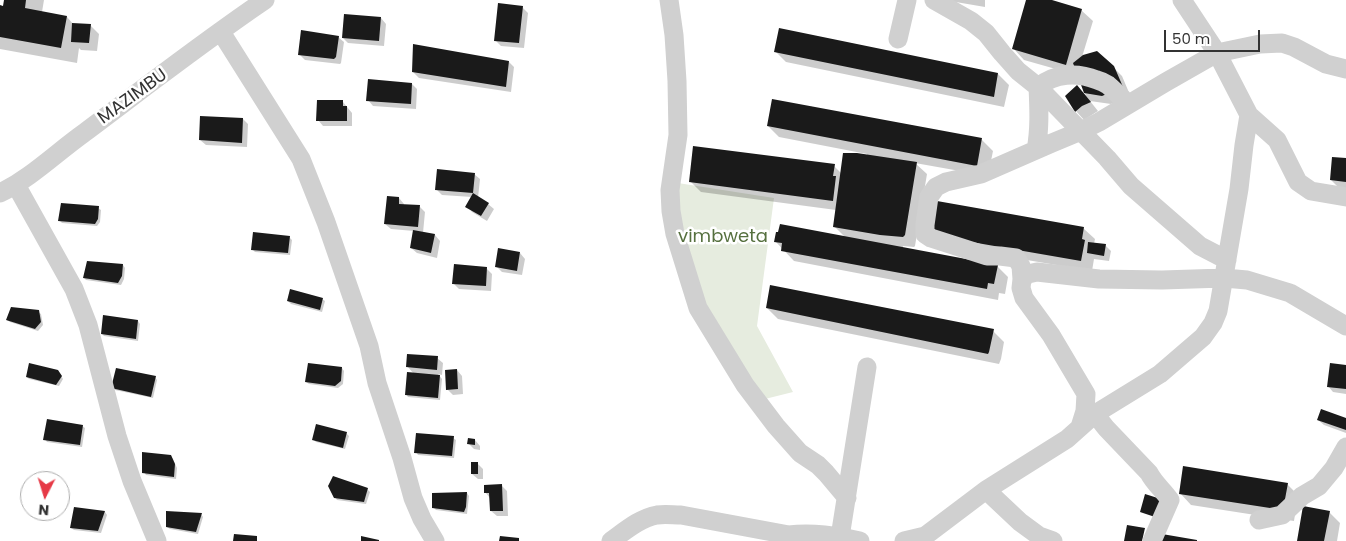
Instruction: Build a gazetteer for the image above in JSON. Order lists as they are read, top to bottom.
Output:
{
  "streets": {
    "street": ["MAZIMBU"]
  },
  "parks": ["vimbweta"],
  "scale_bar": "50 m",
  "north": "bottom"
}
